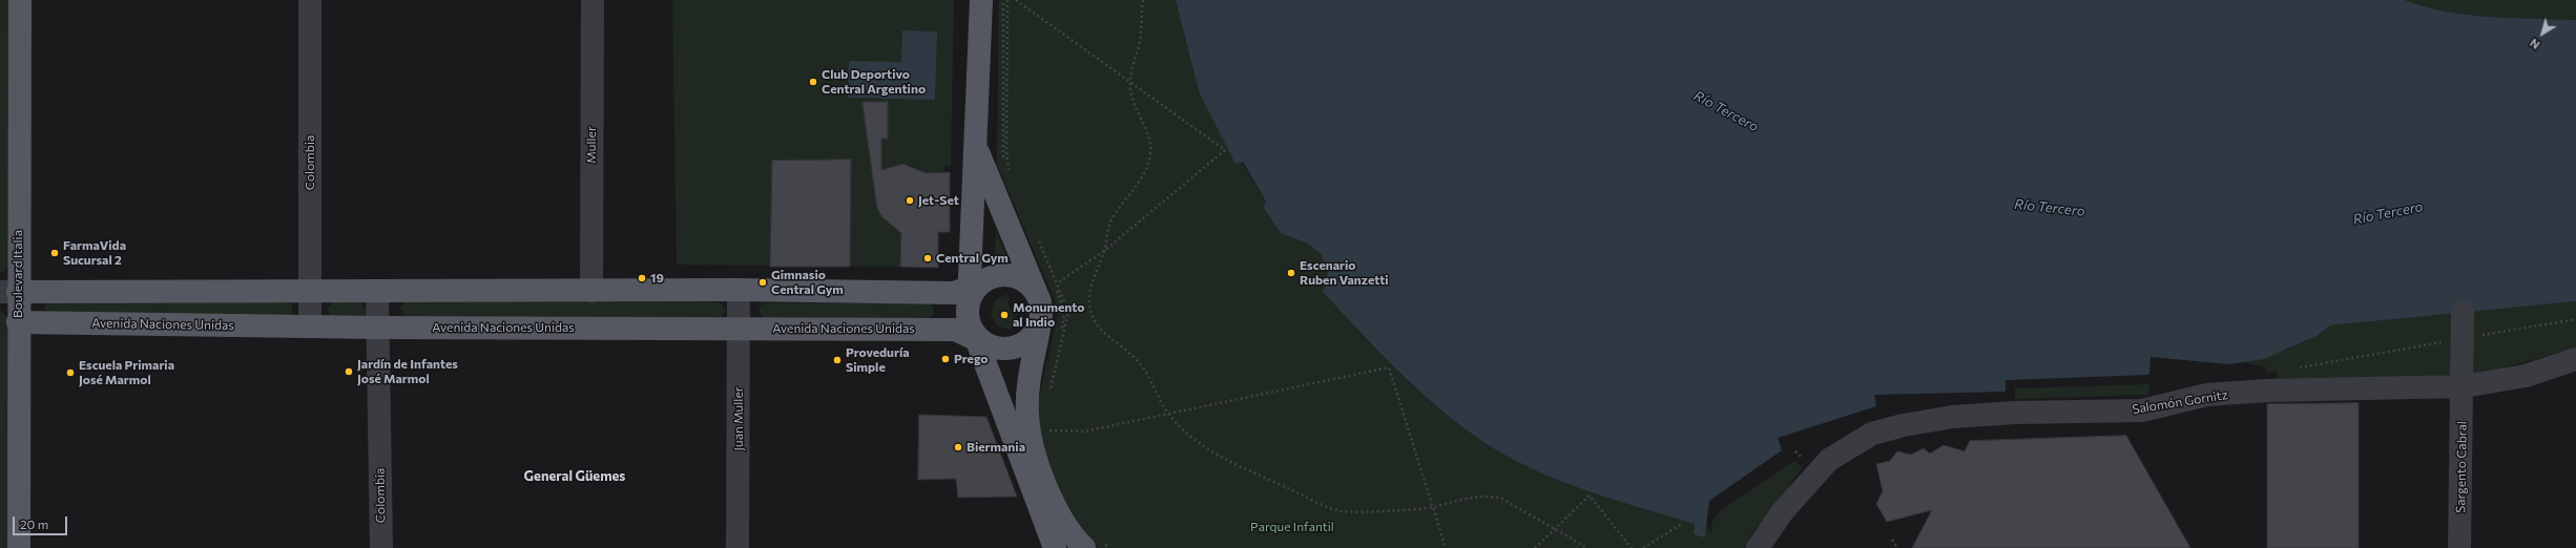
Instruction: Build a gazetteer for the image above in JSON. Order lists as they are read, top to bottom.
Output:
{
  "streets": {
    "main road": ["Boulevard Italia", "Avenida Naciones Unidas"],
    "street": [
      "Muller",
      "Colombia",
      "Salomón Gornitz",
      "Juan Muller",
      "Sargento Cabral"
    ]
  },
  "crossings": [
    ["Colombia", "Avenida Naciones Unidas"],
    ["Boulevard Italia", "Avenida Naciones Unidas"],
    ["Avenida Naciones Unidas", "Juan Muller"],
    ["Salomón Gornitz", "Sargento Cabral"]
  ],
  "districts": ["General Güemes"],
  "water": ["Río Tercero"],
  "parks": ["Parque Infantil"],
  "places": [
    "Club Deportivo Central Argentino",
    "Jet-Set",
    "FarmaVida Sucursal 2",
    "Central Gym",
    "Escenario Ruben Vanzetti",
    "19",
    "Gimnasio Central Gym",
    "Monumento al Indio",
    "Prego",
    "Proveduría Simple",
    "Jardín de Infantes José Marmol",
    "Escuela Primaria José Marmol",
    "Biermania"
  ],
  "scale_bar": "20 m",
  "north": "bottom left"
}
